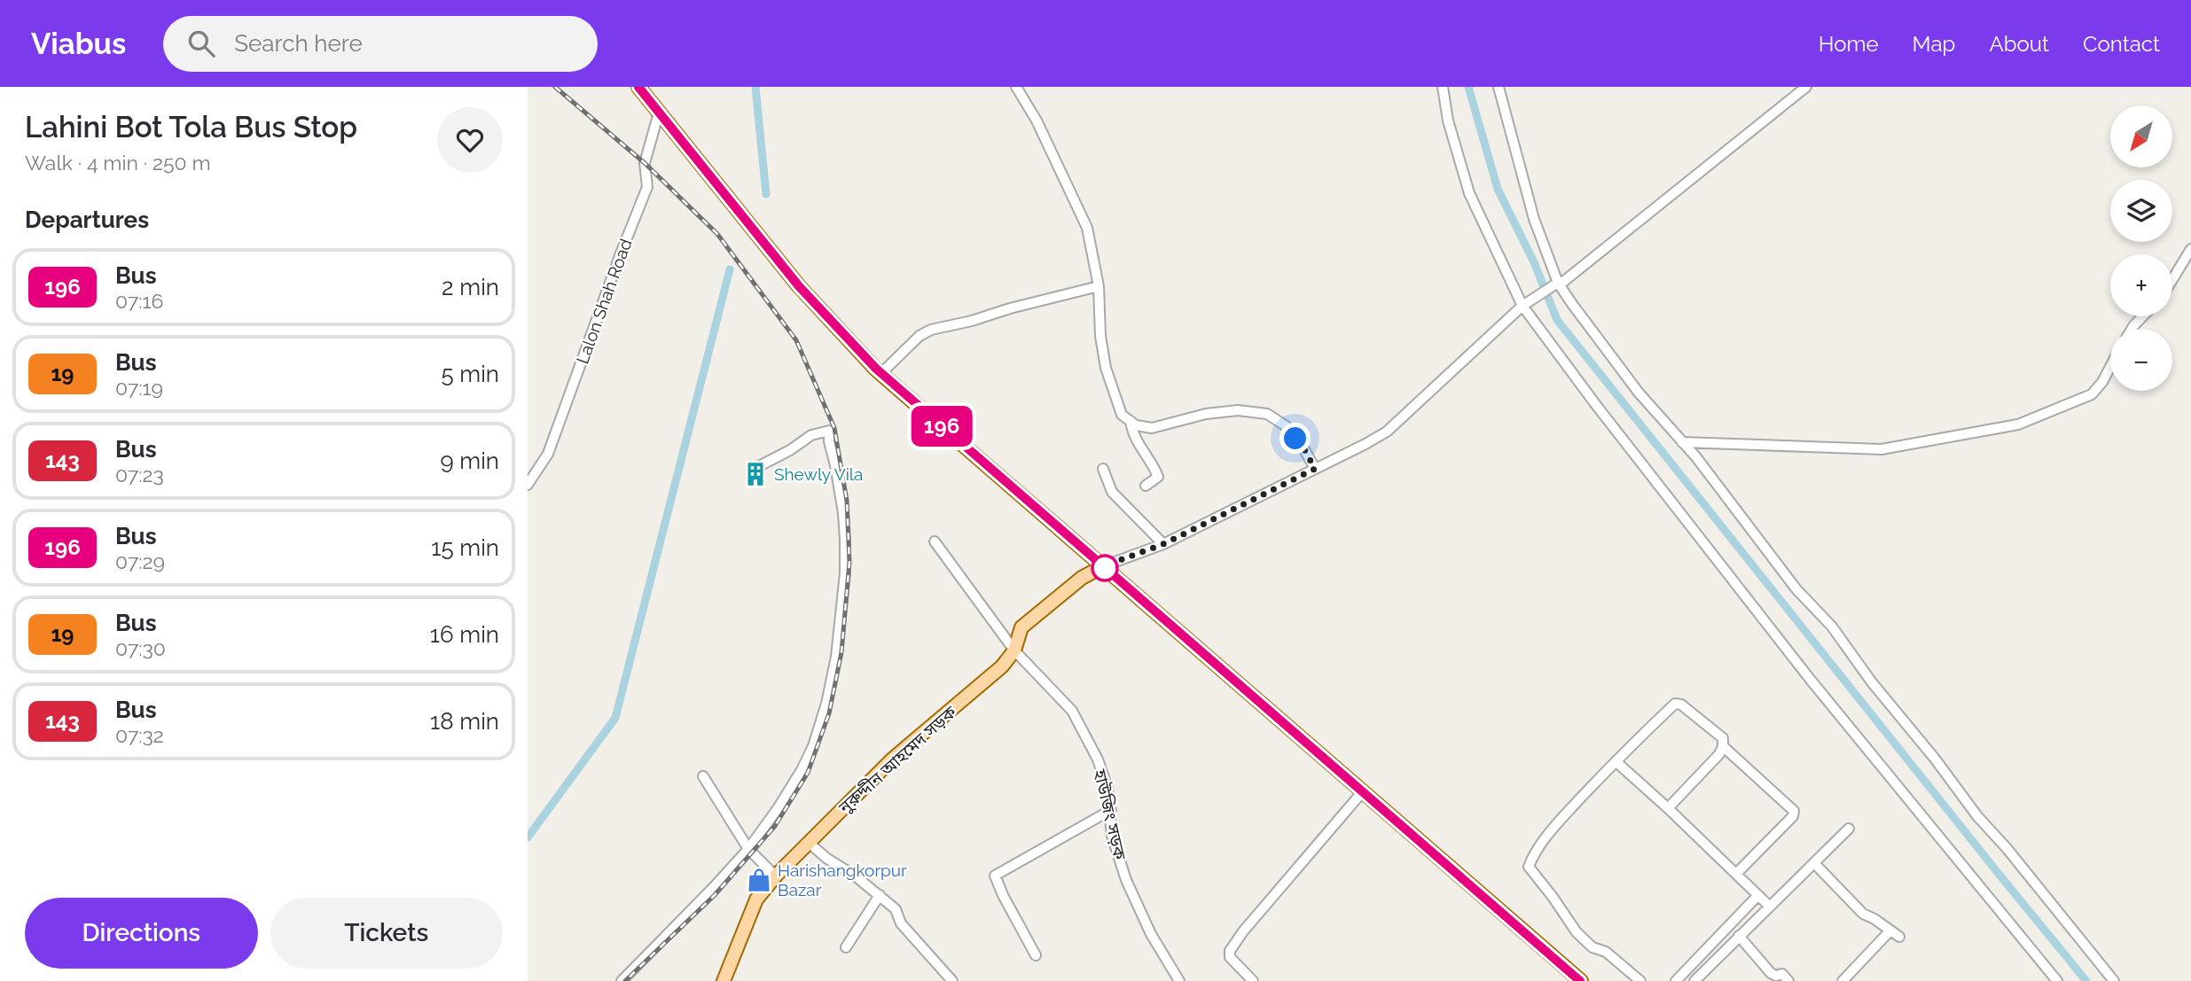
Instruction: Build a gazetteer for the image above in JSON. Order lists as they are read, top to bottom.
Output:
{
  "streets": {
    "main road": ["নুরুদ্দীন আহমেদ সড়ক"],
    "street": ["Lalon Shah Road", "হাউজিং সড়ক"]
  },
  "crossings": [
    ["নুরুদ্দীন আহমেদ সড়ক", "হাউজিং সড়ক"]
  ],
  "places": {
    "building": ["Shewly Vila"],
    "shop": ["Harishangkorpur Bazar"]
  },
  "lines": ["bus line 196"],
  "north": "bottom left",
  "page": {
    "header": "Viabus",
    "search": "Search here",
    "nav": [
      "Home",
      "Map",
      "About",
      "Contact"
    ],
    "heading": [
      ["Lahini Bot Tola Bus Stop", "Walk · 4 min · 250 m"],
      "Departures"
    ],
    "on_map": "196",
    "map_buttons": ["+", "−"],
    "list": [
      {
        "mark": "196",
        "name": "Bus",
        "note": "07:16",
        "value": "2 min"
      },
      {
        "mark": "19",
        "name": "Bus",
        "note": "07:19",
        "value": "5 min"
      },
      {
        "mark": "143",
        "name": "Bus",
        "note": "07:23",
        "value": "9 min"
      },
      {
        "mark": "196",
        "name": "Bus",
        "note": "07:29",
        "value": "15 min"
      },
      {
        "mark": "19",
        "name": "Bus",
        "note": "07:30",
        "value": "16 min"
      },
      {
        "mark": "143",
        "name": "Bus",
        "note": "07:32",
        "value": "18 min"
      }
    ],
    "buttons": ["Directions", "Tickets"]
  }
}
